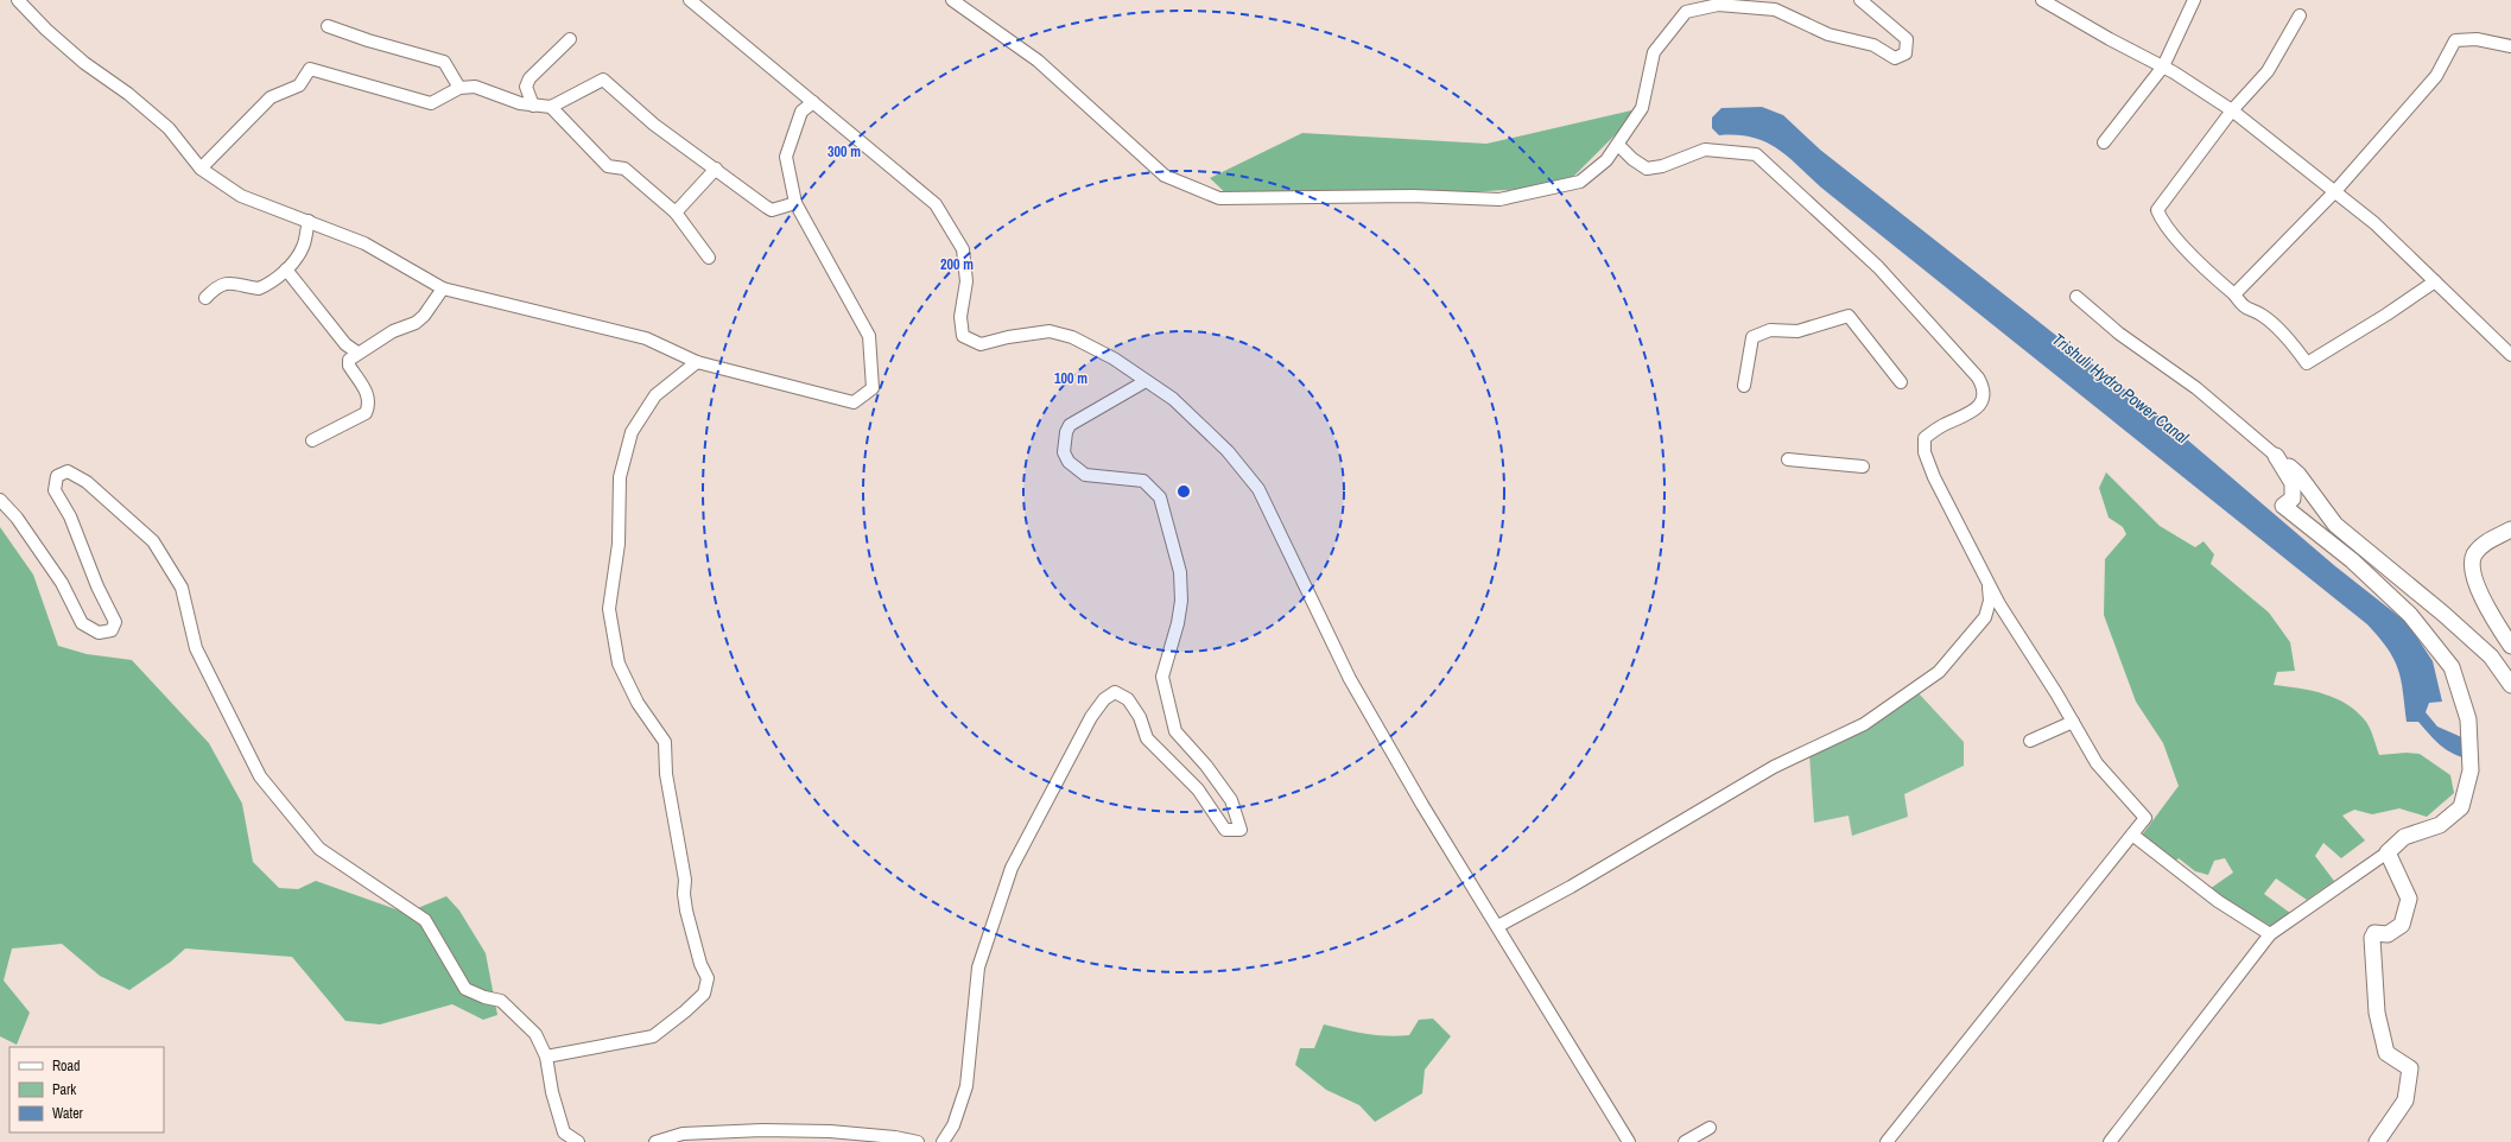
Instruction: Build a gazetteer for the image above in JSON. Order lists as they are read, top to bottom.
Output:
{
  "water": ["Trishuli Hydro Power Canal"],
  "legend": ["Road", "Park", "Water"],
  "rings": ["300 m", "200 m", "100 m"]
}
